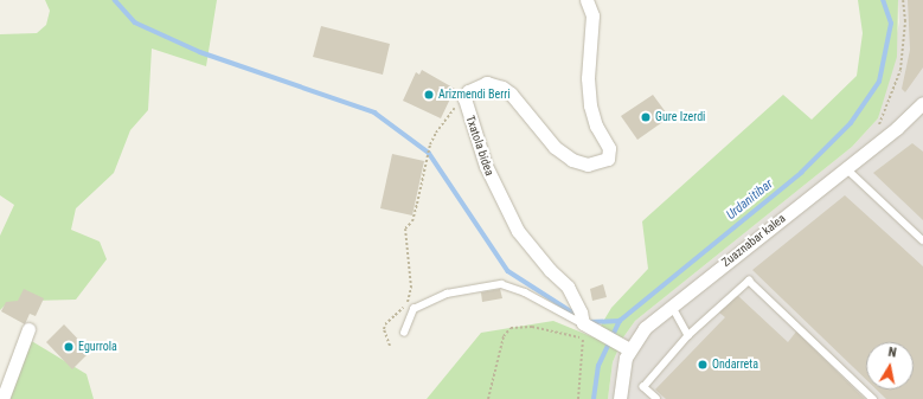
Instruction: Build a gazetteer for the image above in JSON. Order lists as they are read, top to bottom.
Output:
{
  "streets": {
    "street": ["Txatola bidea", "Zuaznabar kalea"]
  },
  "water": ["Urdanitibar"],
  "places": [
    "Arizmendi Berri",
    "Gure Izerdi",
    "Egurrola",
    "Ondarreta"
  ],
  "north": "top"
}
